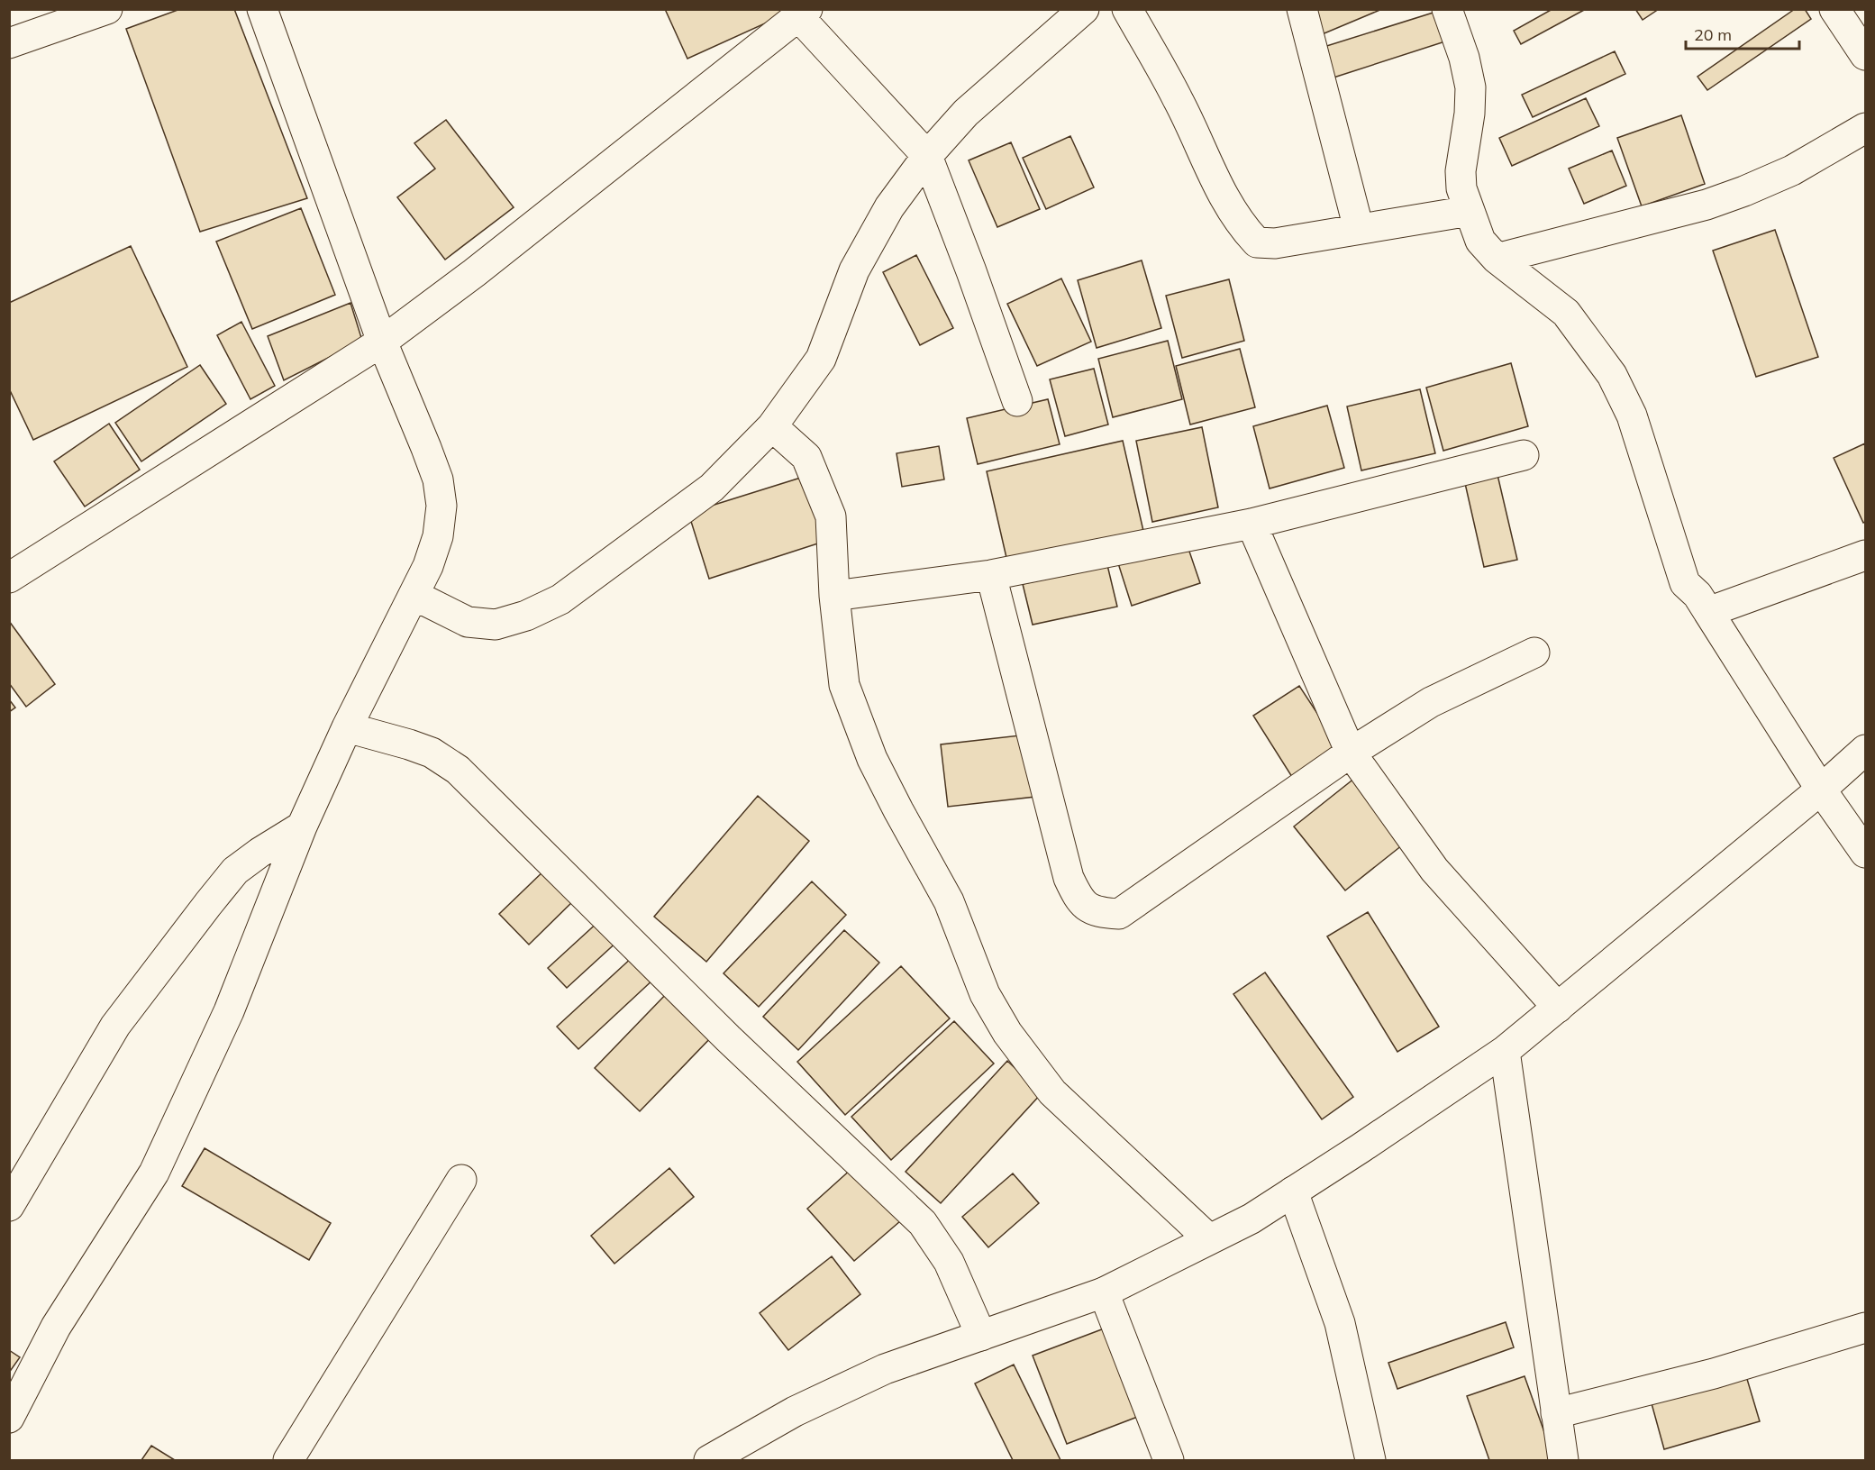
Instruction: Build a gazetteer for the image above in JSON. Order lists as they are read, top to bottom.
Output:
{
  "scale_bar": "20 m"
}
